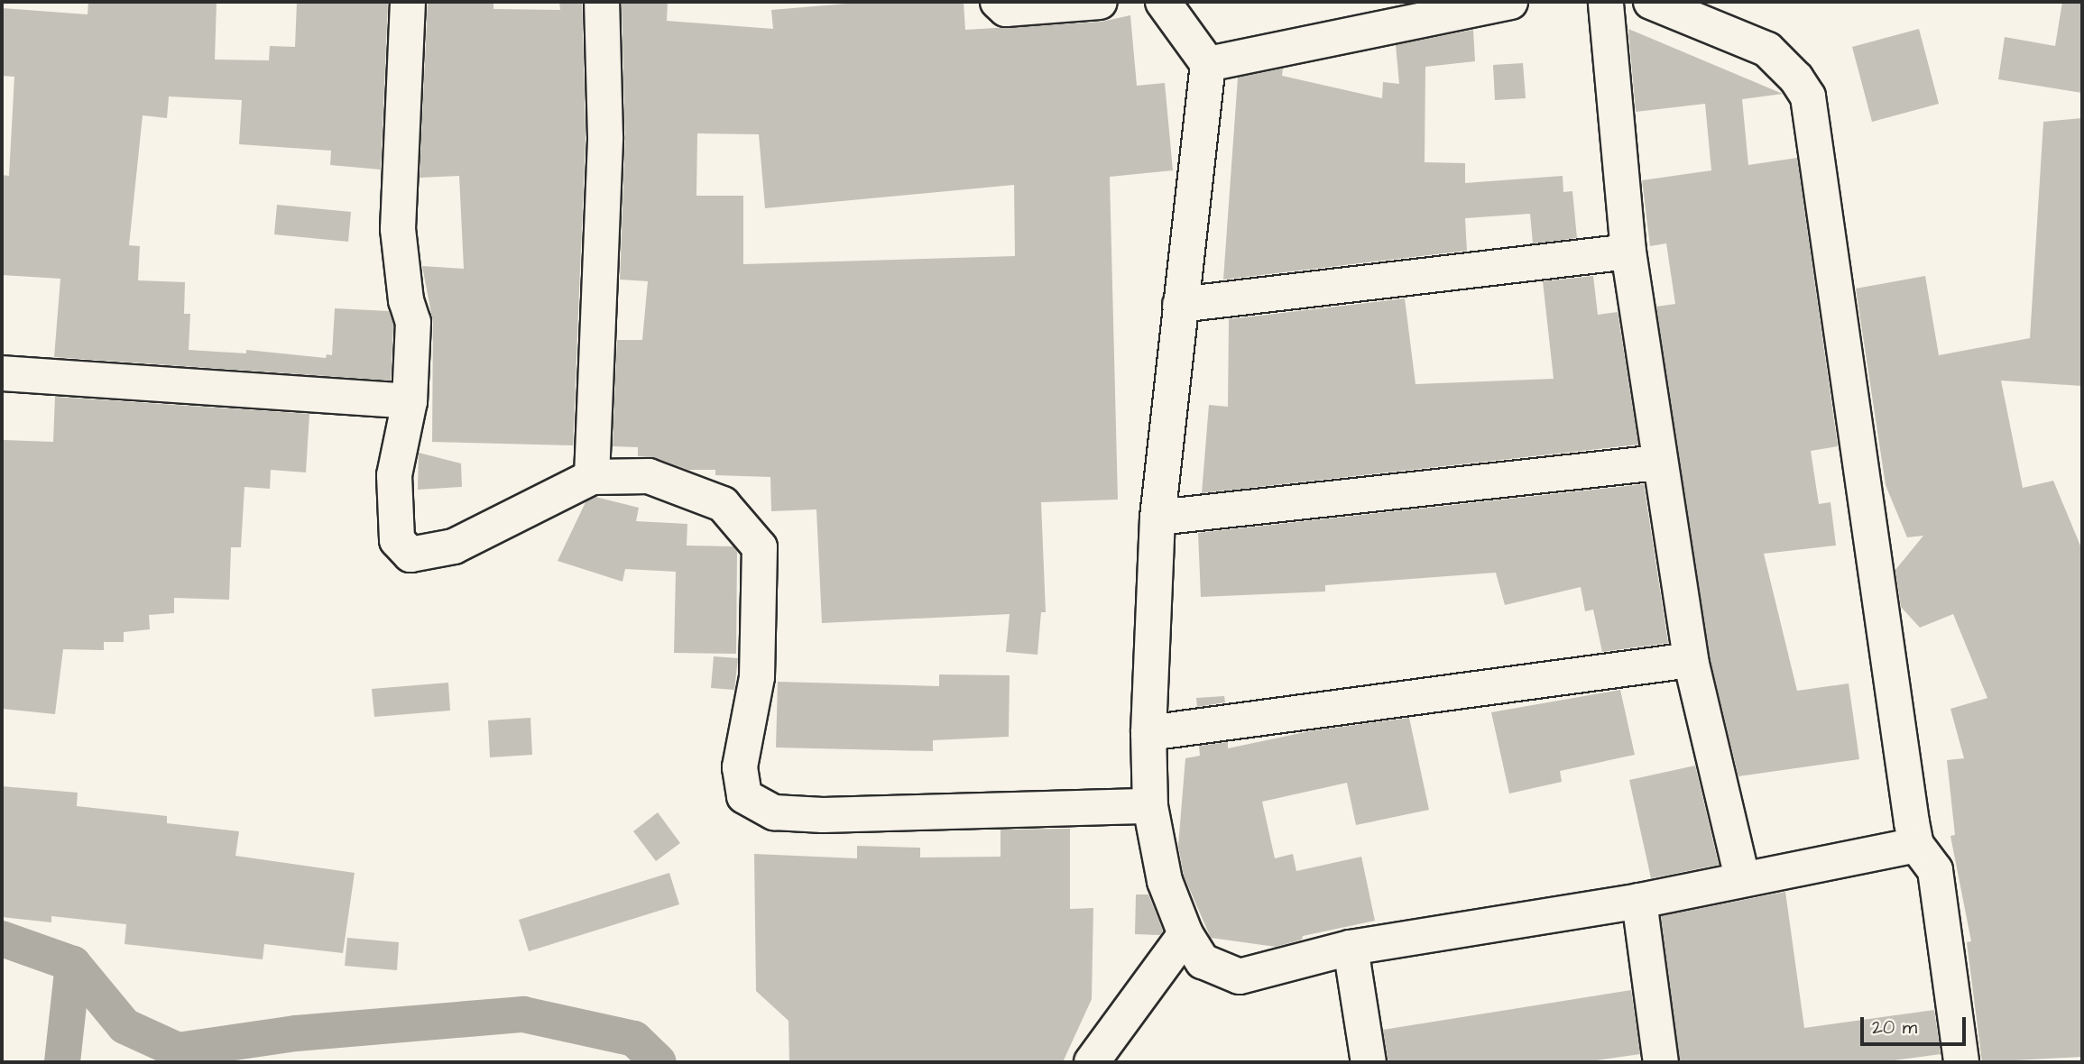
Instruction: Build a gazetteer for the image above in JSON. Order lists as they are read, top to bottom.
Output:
{
  "scale_bar": "20 m"
}
